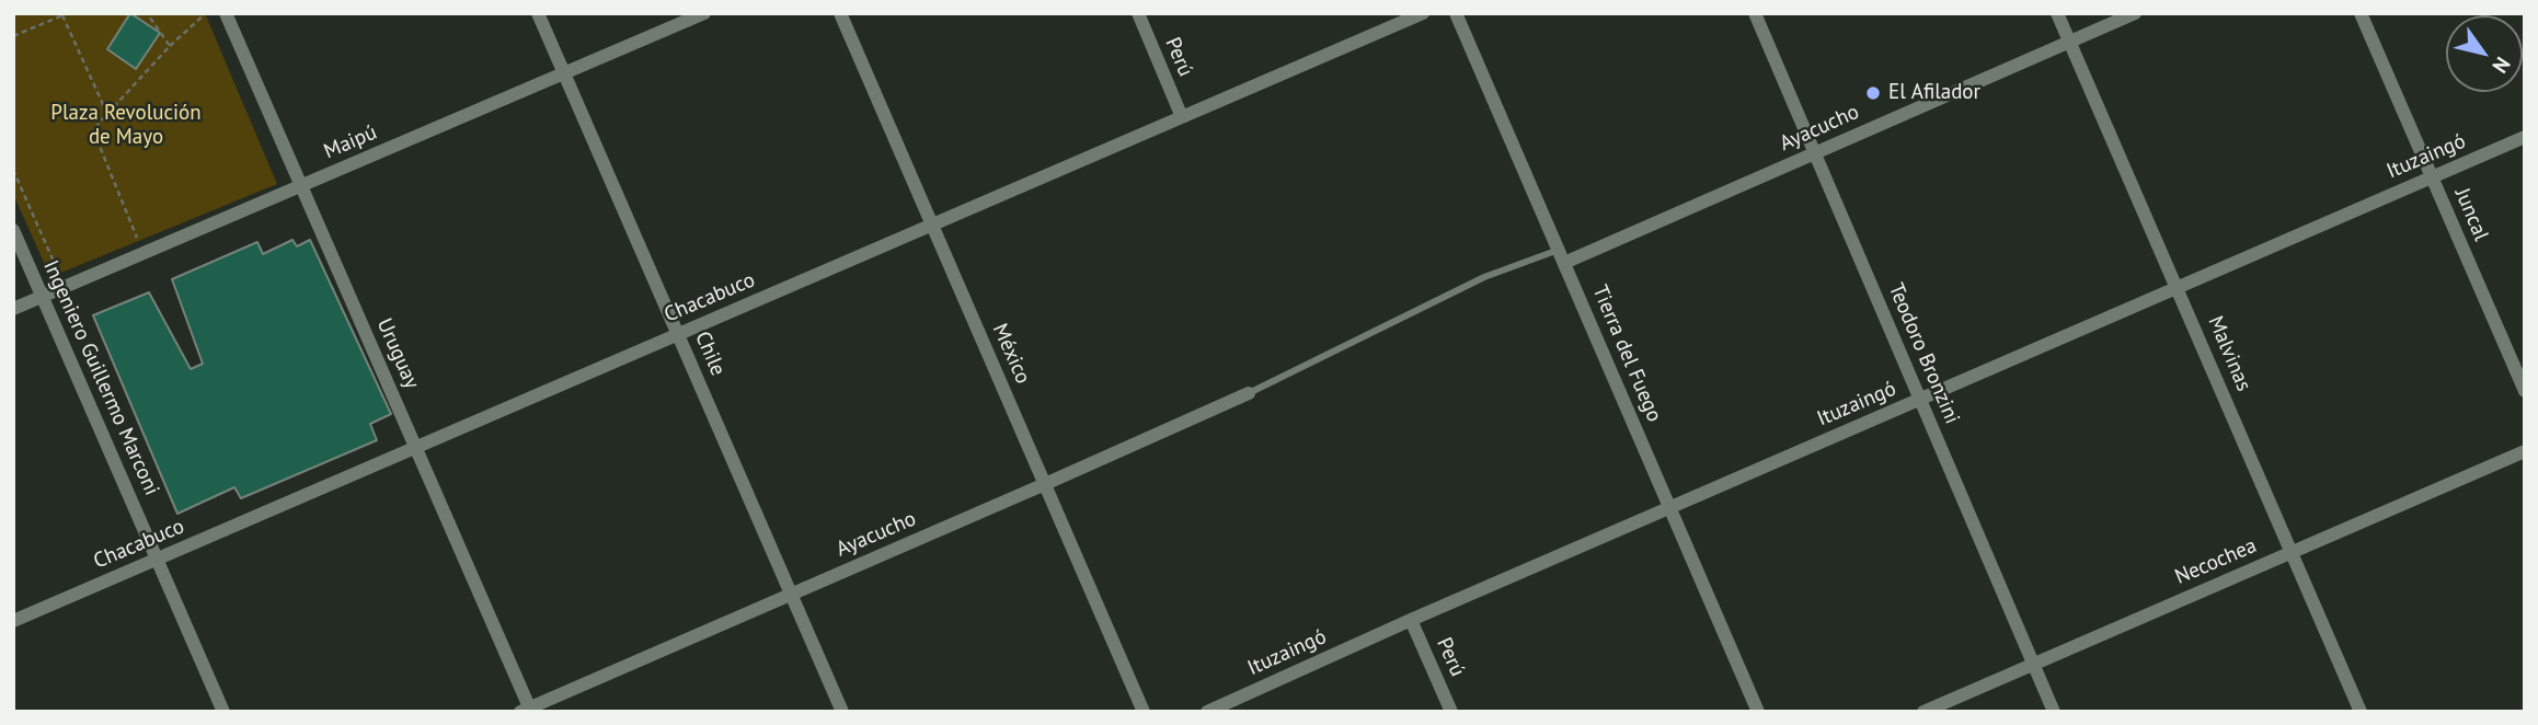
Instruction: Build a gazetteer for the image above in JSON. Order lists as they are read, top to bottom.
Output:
{
  "streets": {
    "street": [
      "Perú",
      "Ayacucho",
      "Maipú",
      "Ituzaingó",
      "Juncal",
      "Chacabuco",
      "Uruguay",
      "Chile",
      "México",
      "Tierra del Fuego",
      "Teodoro Bronzini",
      "Malvinas",
      "Ingeniero Guillermo Marconi",
      "Necochea"
    ]
  },
  "crossings": [
    ["Perú", "Ituzaingó"],
    ["Perú", "Chacabuco"],
    ["Ayacucho", "Uruguay"],
    ["Ayacucho", "Chile"],
    ["Ayacucho", "México"],
    ["Ayacucho", "Tierra del Fuego"],
    ["Ayacucho", "Teodoro Bronzini"],
    ["Ayacucho", "Malvinas"],
    ["Maipú", "Uruguay"],
    ["Maipú", "Chile"],
    ["Maipú", "Ingeniero Guillermo Marconi"],
    ["Ituzaingó", "Juncal"],
    ["Ituzaingó", "Tierra del Fuego"],
    ["Ituzaingó", "Teodoro Bronzini"],
    ["Ituzaingó", "Malvinas"],
    ["Chacabuco", "Uruguay"],
    ["Chacabuco", "Chile"],
    ["Chacabuco", "México"],
    ["Chacabuco", "Ingeniero Guillermo Marconi"],
    ["Teodoro Bronzini", "Necochea"],
    ["Malvinas", "Necochea"]
  ],
  "parks": ["Plaza Revolución de Mayo"],
  "places": ["El Afilador"],
  "north": "bottom right"
}
